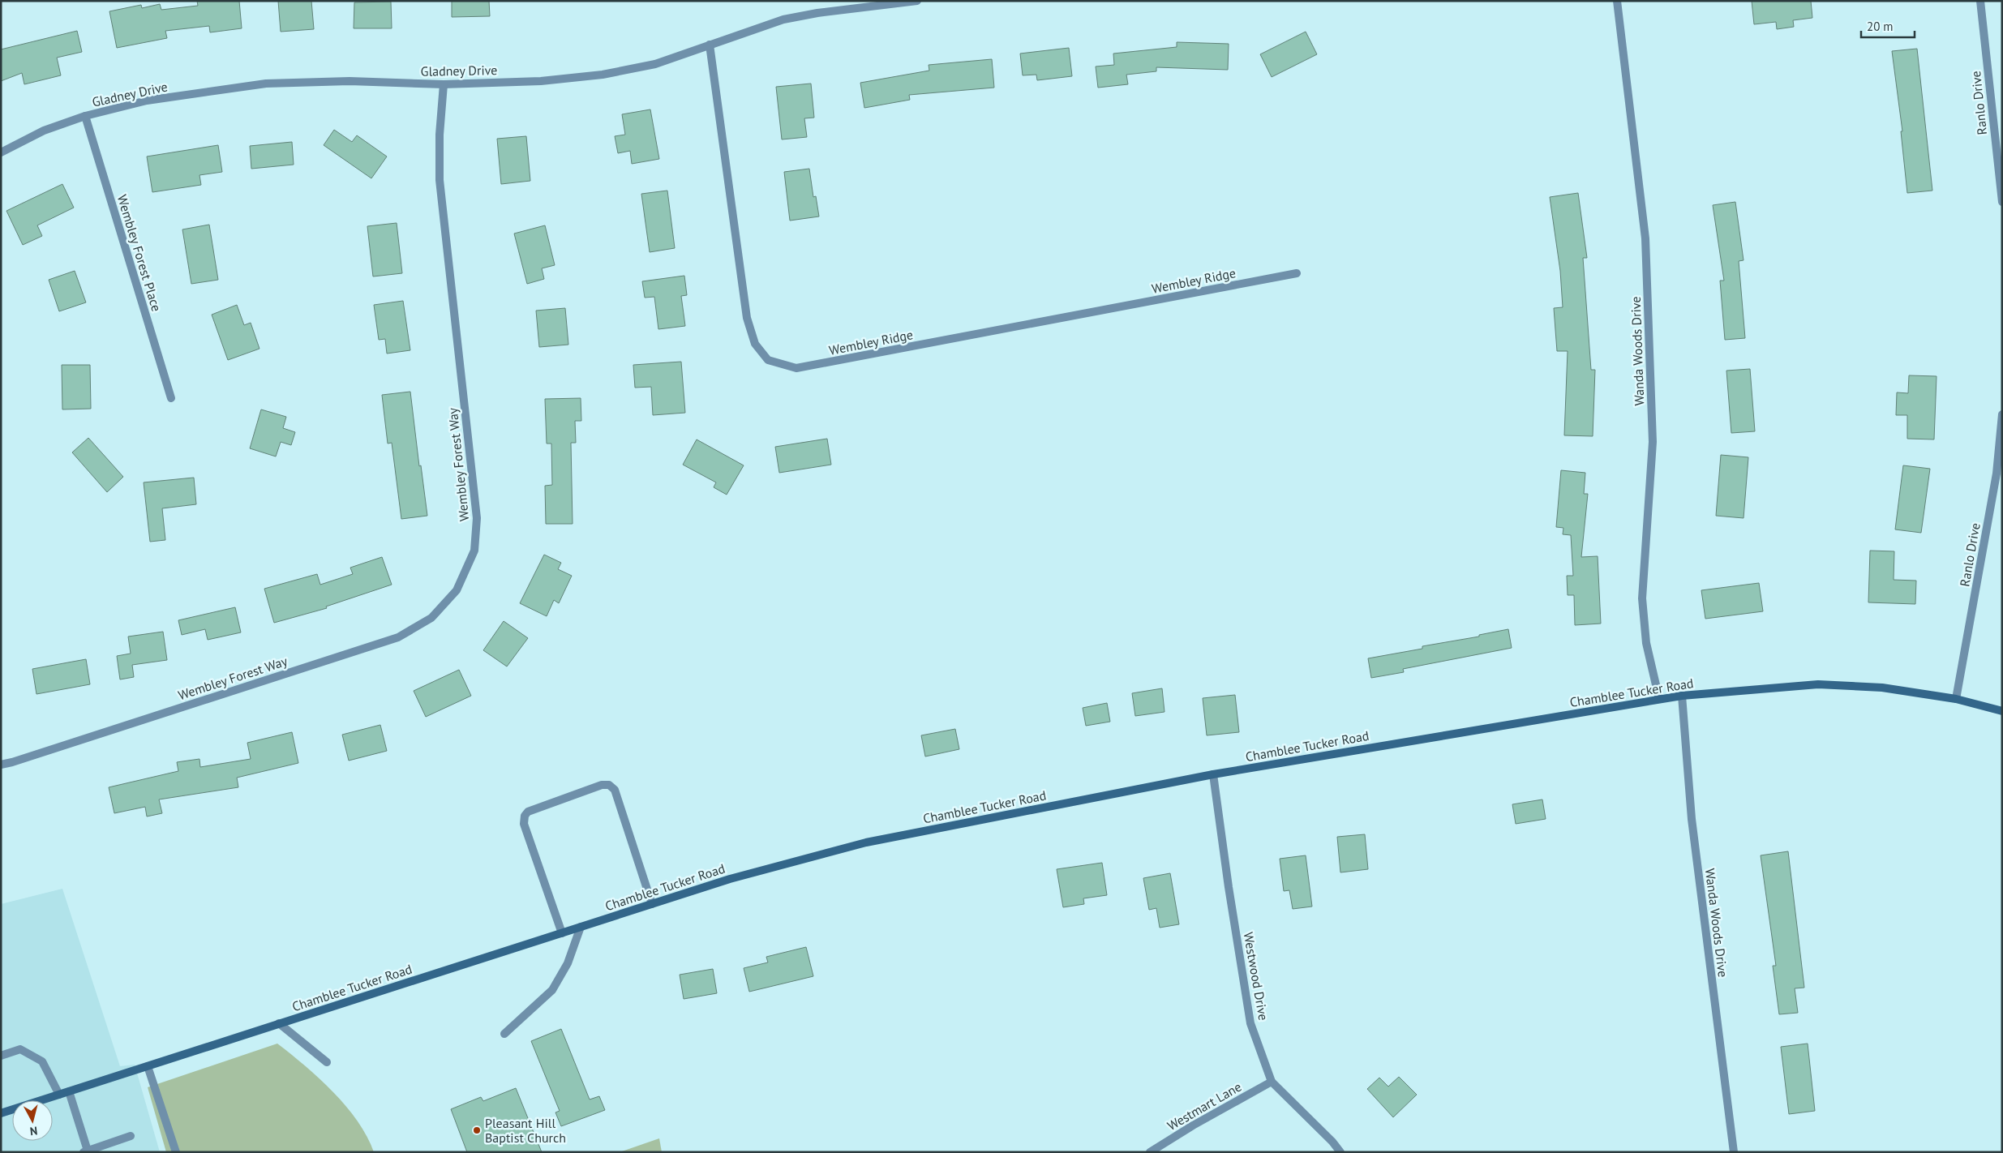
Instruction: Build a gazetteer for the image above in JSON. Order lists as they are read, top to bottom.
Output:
{
  "streets": {
    "main road": ["Chamblee Tucker Road"],
    "street": [
      "Gladney Drive",
      "Ranlo Drive",
      "Wembley Forest Place",
      "Wembley Ridge",
      "Wanda Woods Drive",
      "Wembley Forest Way",
      "Westwood Drive",
      "Westmart Lane"
    ]
  },
  "crossings": [
    ["Gladney Drive", "Wembley Forest Place"],
    ["Gladney Drive", "Wembley Ridge"],
    ["Gladney Drive", "Wembley Forest Way"],
    ["Ranlo Drive", "Chamblee Tucker Road"],
    ["Wanda Woods Drive", "Chamblee Tucker Road"],
    ["Chamblee Tucker Road", "Westwood Drive"],
    ["Westwood Drive", "Westmart Lane"]
  ],
  "places": ["Pleasant Hill Baptist Church"],
  "scale_bar": "20 m",
  "north": "bottom"
}
